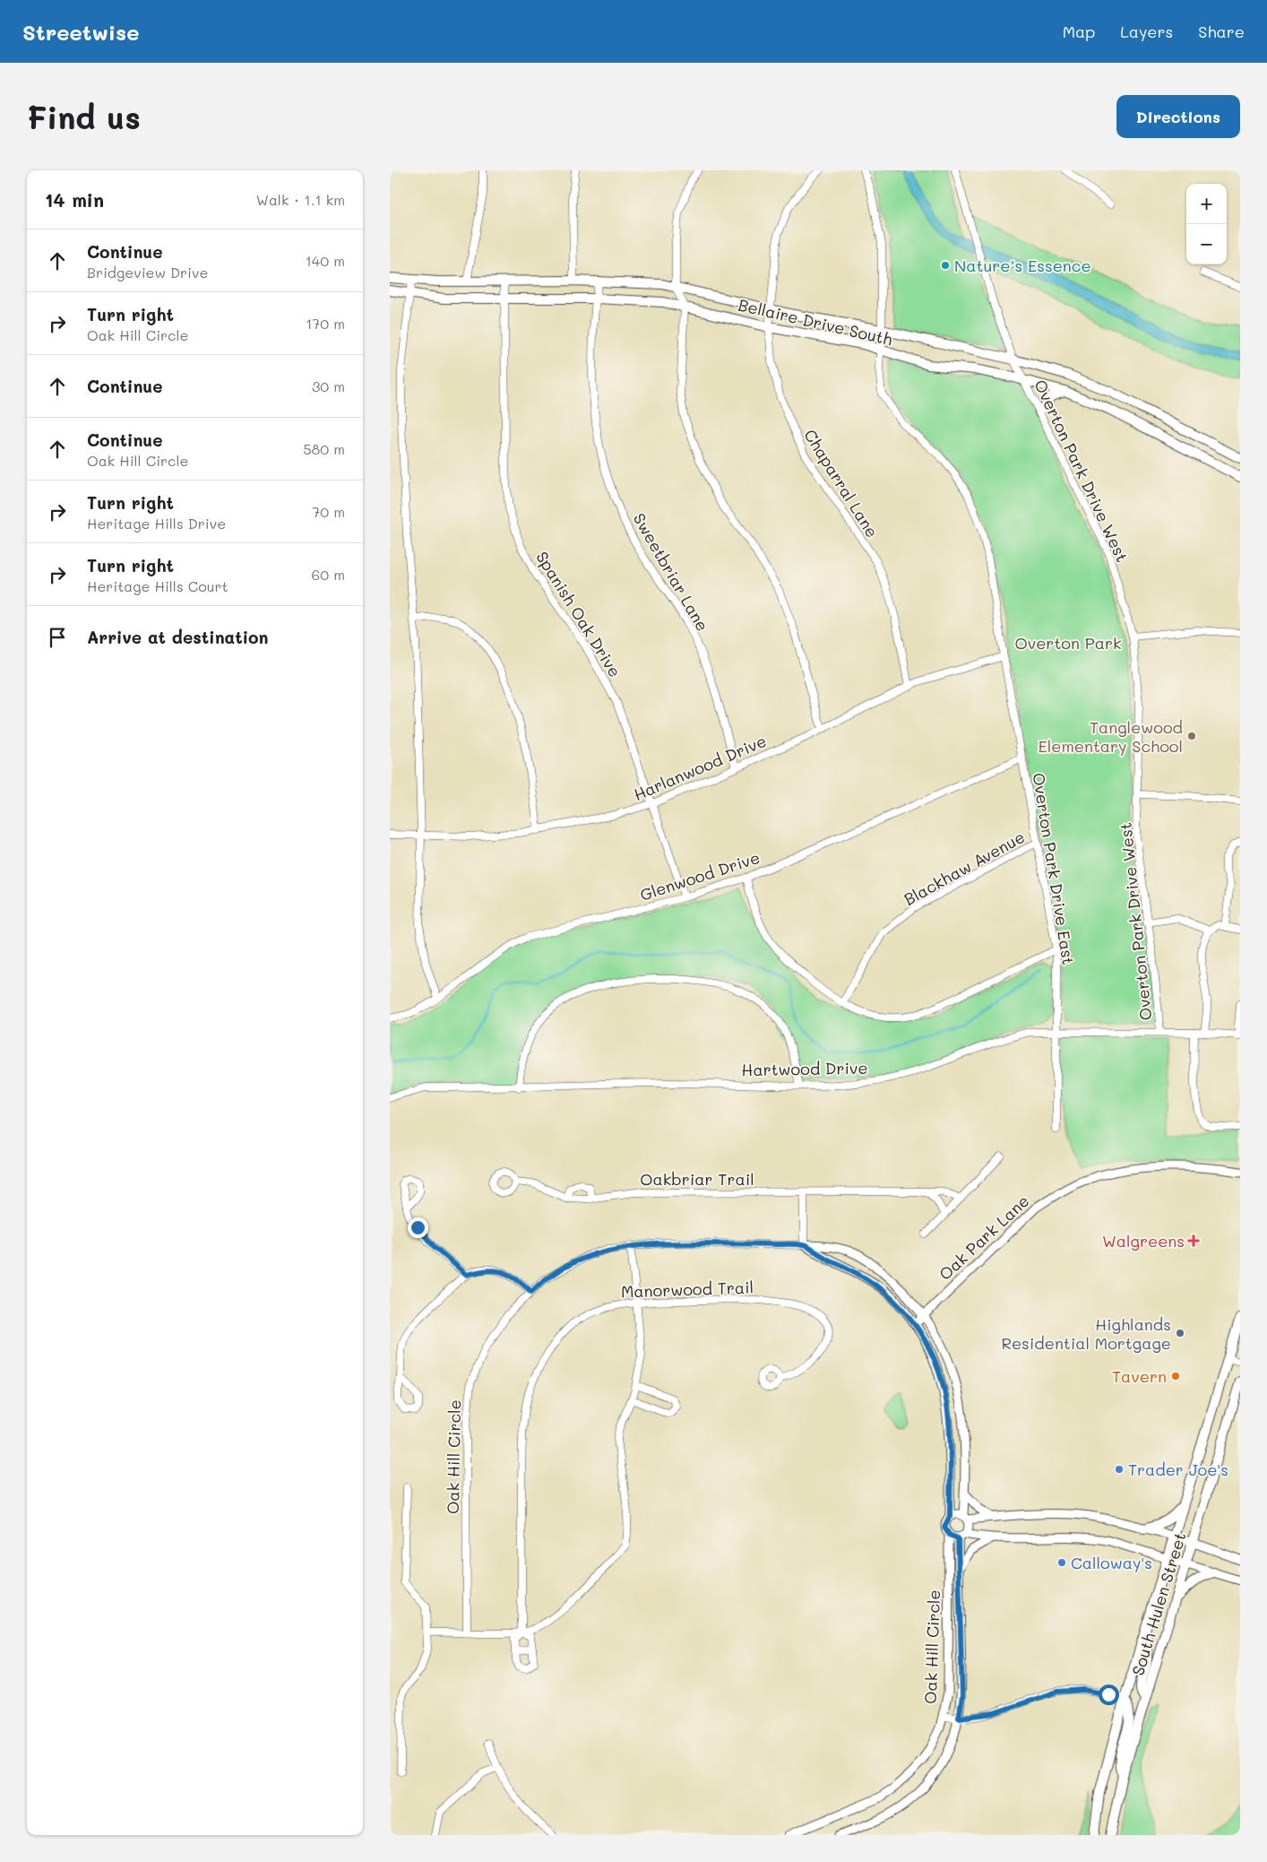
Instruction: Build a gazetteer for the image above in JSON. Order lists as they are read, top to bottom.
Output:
{
  "streets": {
    "main road": ["Bellaire Drive South", "South Hulen Street"],
    "street": [
      "Overton Park Drive West",
      "Chaparral Lane",
      "Sweetbriar Lane",
      "Spanish Oak Drive",
      "Harlanwood Drive",
      "Blackhaw Avenue",
      "Overton Park Drive East",
      "Glenwood Drive",
      "Hartwood Drive",
      "Oakbriar Trail",
      "Oak Park Lane",
      "Manorwood Trail",
      "Oak Hill Circle"
    ]
  },
  "crossings": [
    ["Bellaire Drive South", "Overton Park Drive West"],
    ["Bellaire Drive South", "Chaparral Lane"],
    ["Bellaire Drive South", "Sweetbriar Lane"],
    ["Bellaire Drive South", "Spanish Oak Drive"],
    ["Bellaire Drive South", "Overton Park Drive East"],
    ["Overton Park Drive West", "Hartwood Drive"],
    ["Chaparral Lane", "Harlanwood Drive"],
    ["Sweetbriar Lane", "Harlanwood Drive"],
    ["Spanish Oak Drive", "Harlanwood Drive"],
    ["Spanish Oak Drive", "Glenwood Drive"],
    ["Harlanwood Drive", "Overton Park Drive East"],
    ["Blackhaw Avenue", "Overton Park Drive East"],
    ["Overton Park Drive East", "Glenwood Drive"],
    ["Overton Park Drive East", "Hartwood Drive"],
    ["Oak Park Lane", "Oak Hill Circle"]
  ],
  "parks": ["Overton Park"],
  "places": {
    "other": [
      "Nature’s Essence",
      "Tanglewood Elementary School",
      "Highlands Residential Mortgage",
      "Tavern",
      "Trader Joe's",
      "Calloway's"
    ],
    "health": ["Walgreens"]
  },
  "page": {
    "header": "Streetwise",
    "nav": ["Map", "Layers", "Share"],
    "buttons": "Directions",
    "title": "Find us",
    "heading": ["14 min", "Walk · 1.1 km"],
    "map_buttons": ["+", "−"],
    "list": [
      ["Continue", "Bridgeview Drive", "140 m"],
      ["Turn right", "Oak Hill Circle", "170 m"],
      ["Continue", "30 m"],
      ["Continue", "Oak Hill Circle", "580 m"],
      ["Turn right", "Heritage Hills Drive", "70 m"],
      ["Turn right", "Heritage Hills Court", "60 m"],
      "Arrive at destination"
    ]
  }
}
